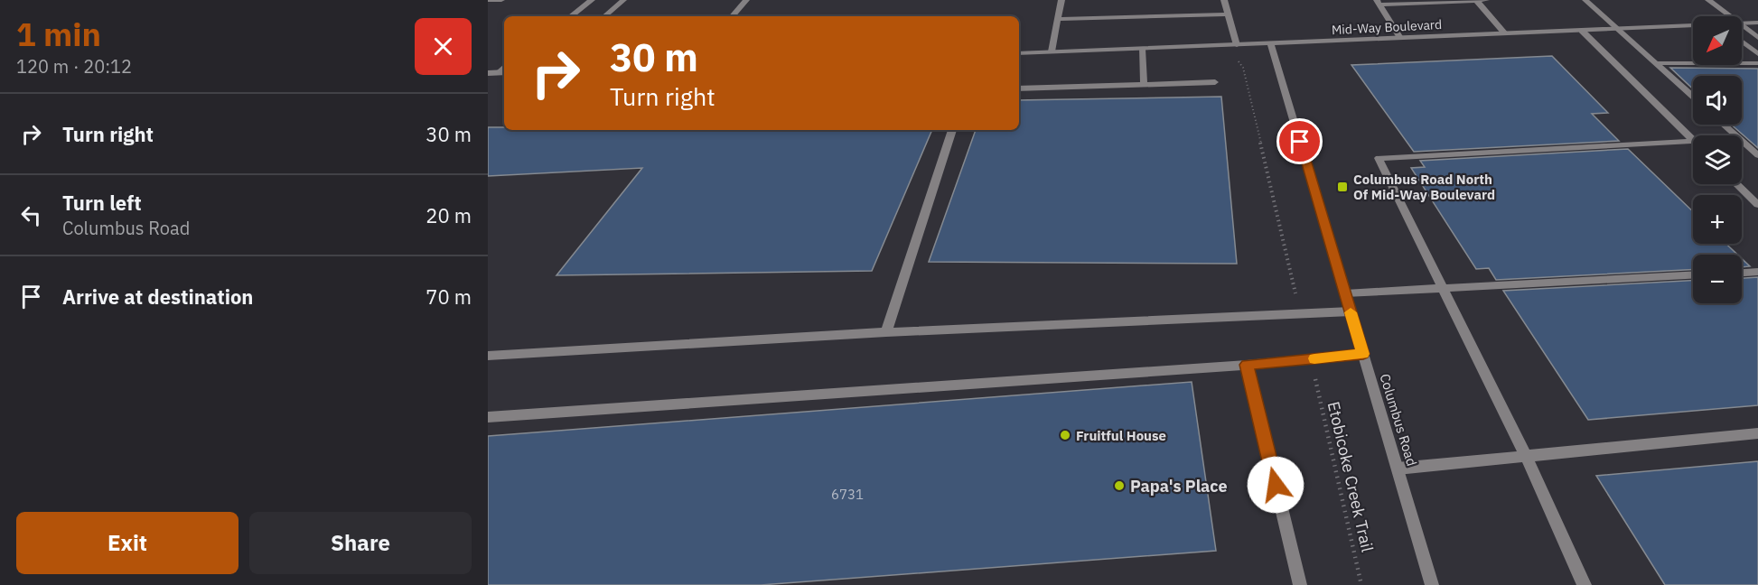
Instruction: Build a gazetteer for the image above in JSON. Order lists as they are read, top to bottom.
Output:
{
  "streets": {
    "street": ["Mid-Way Boulevard", "Columbus Road"],
    "path": ["Etobicoke Creek Trail"]
  },
  "crossings": [
    ["Mid-Way Boulevard", "Columbus Road"]
  ],
  "places": {
    "transit": ["Columbus Road North Of Mid-Way Boulevard"],
    "other": ["Fruitful House", "Papa's Place"]
  },
  "house_numbers": ["6731"],
  "north": "bottom left",
  "page": {
    "heading": ["1 min", "120 m · 20:12"],
    "map_buttons": ["+", "−"],
    "turn": ["30 m", "Turn right"],
    "list": [
      {
        "name": "Turn right",
        "value": "30 m"
      },
      {
        "name": "Turn left",
        "note": "Columbus Road",
        "value": "20 m"
      },
      {
        "name": "Arrive at destination",
        "value": "70 m"
      }
    ],
    "buttons": ["Exit", "Share"]
  }
}
